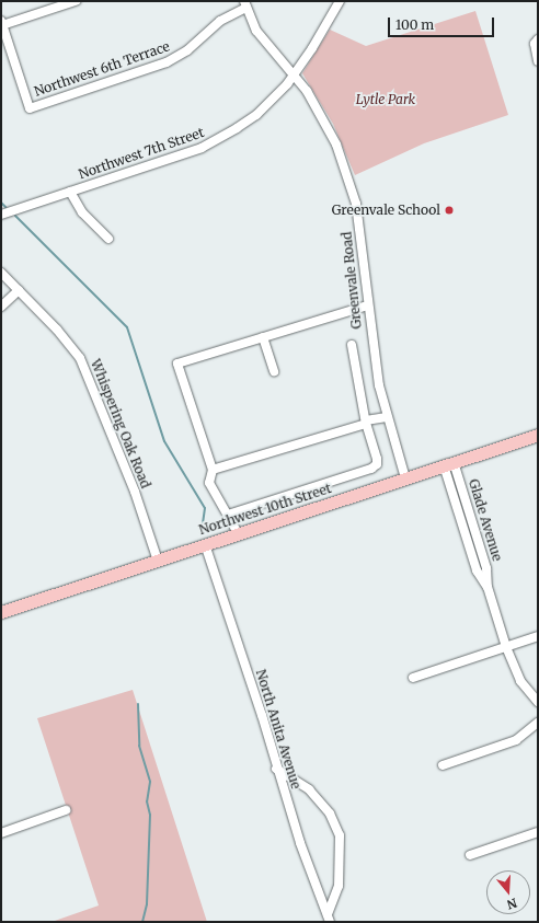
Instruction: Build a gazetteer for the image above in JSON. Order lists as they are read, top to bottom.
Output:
{
  "streets": {
    "main road": ["Northwest 10th Street"],
    "street": [
      "Northwest 6th Terrace",
      "Northwest 7th Street",
      "Greenvale Road",
      "Whispering Oak Road",
      "Glade Avenue",
      "North Anita Avenue"
    ]
  },
  "crossings": [
    ["Northwest 6th Terrace", "Greenvale Road"],
    ["Northwest 7th Street", "Greenvale Road"],
    ["Greenvale Road", "Northwest 10th Street"],
    ["Whispering Oak Road", "Northwest 10th Street"],
    ["Northwest 10th Street", "Glade Avenue"],
    ["Northwest 10th Street", "North Anita Avenue"]
  ],
  "parks": ["Lytle Park"],
  "places": ["Greenvale School"],
  "scale_bar": "100 m",
  "north": "bottom"
}
